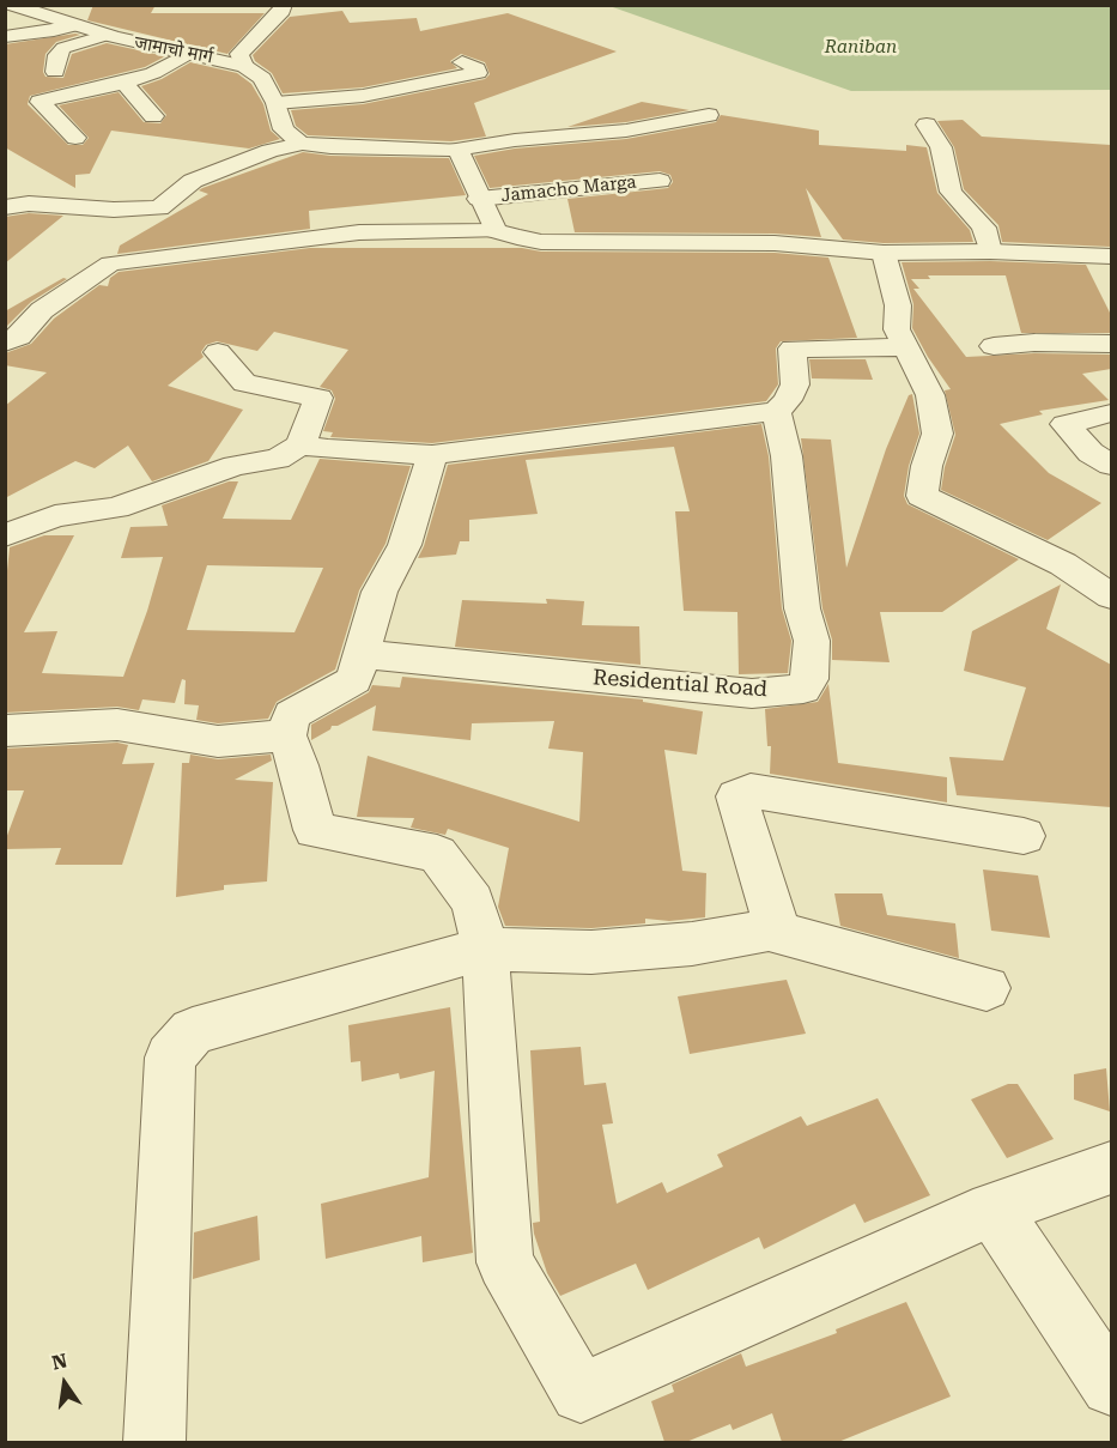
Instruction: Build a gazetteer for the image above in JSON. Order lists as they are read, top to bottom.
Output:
{
  "streets": {
    "street": ["जामाचो मार्ग", "Jamacho Marga", "Residential Road"]
  },
  "parks": ["Raniban"],
  "north": "top"
}
